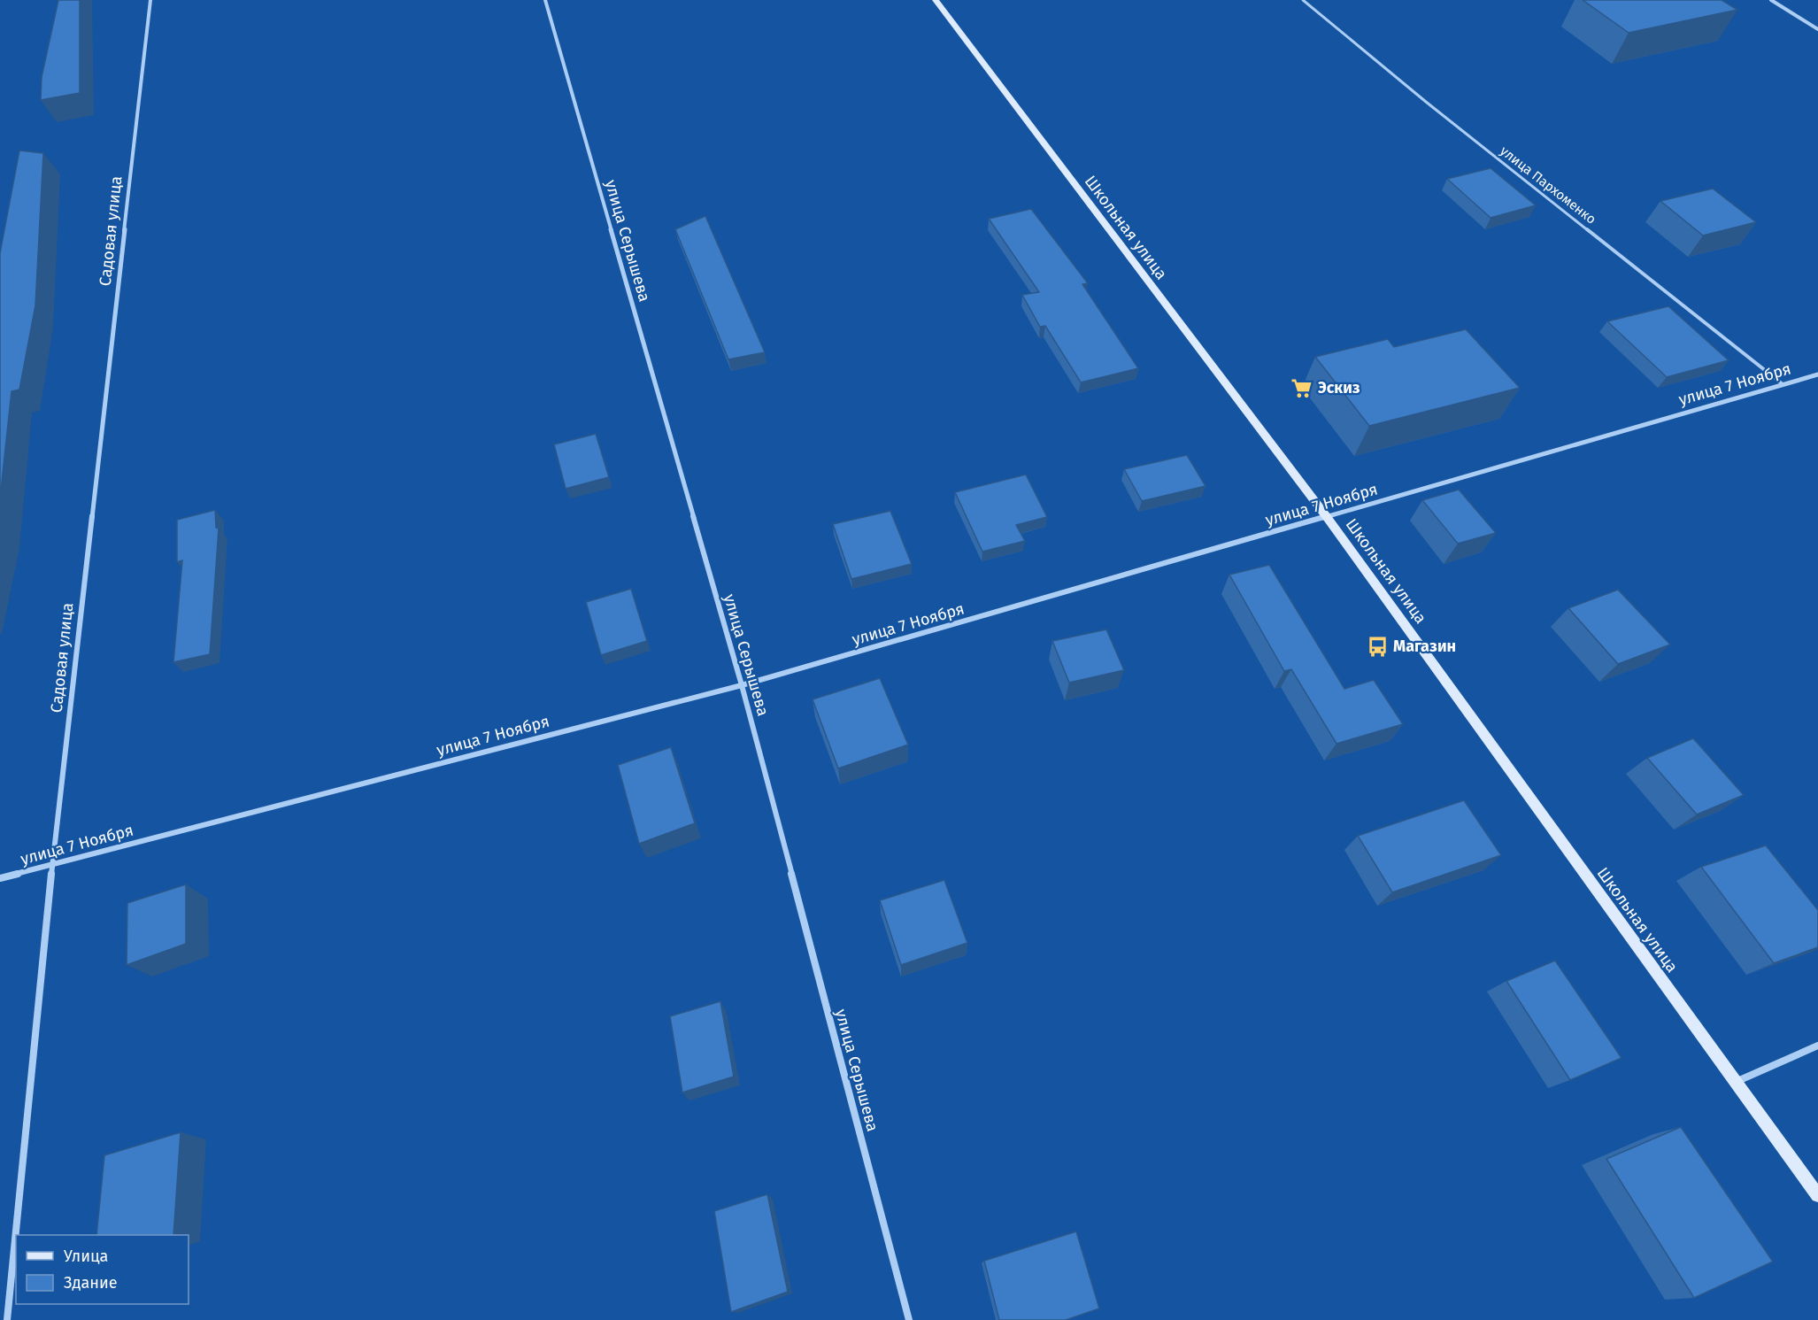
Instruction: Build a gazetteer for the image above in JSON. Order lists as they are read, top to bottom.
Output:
{
  "streets": {
    "main road": ["Школьная улица"],
    "street": ["Садовая улица", "улица Серышева", "улица 7 Ноября"],
    "lane": ["улица Пархоменко"]
  },
  "crossings": [
    ["улица Пархоменко", "улица 7 Ноября"],
    ["Школьная улица", "улица 7 Ноября"],
    ["Садовая улица", "улица 7 Ноября"],
    ["улица Серышева", "улица 7 Ноября"]
  ],
  "places": {
    "supermarket": ["Эскиз"],
    "bus stop": ["Магазин"]
  },
  "legend": ["Улица", "Здание"]
}
